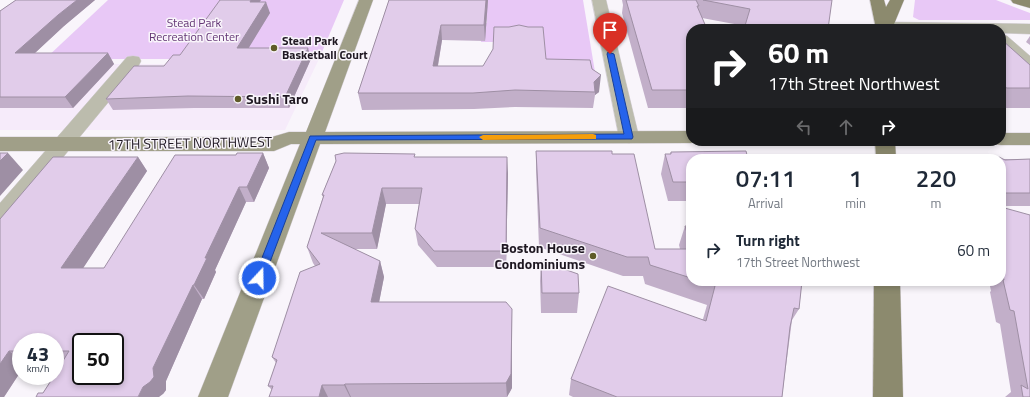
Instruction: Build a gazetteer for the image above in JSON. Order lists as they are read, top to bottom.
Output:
{
  "streets": {
    "main road": ["17TH STREET NORTHWEST"]
  },
  "parks": ["Stead Park Recreation Center"],
  "places": ["Stead Park Basketball Court", "Sushi Taro", "Boston House Condominiums"],
  "page": {
    "turn": ["60 m", "17th Street Northwest"],
    "eta": [
      "07:11",
      "Arrival",
      "1",
      "min",
      "220",
      "m"
    ],
    "list": [
      {
        "name": "Turn right",
        "note": "17th Street Northwest",
        "value": "60 m"
      }
    ],
    "speed": "43 km/h",
    "limit": "50"
  }
}
